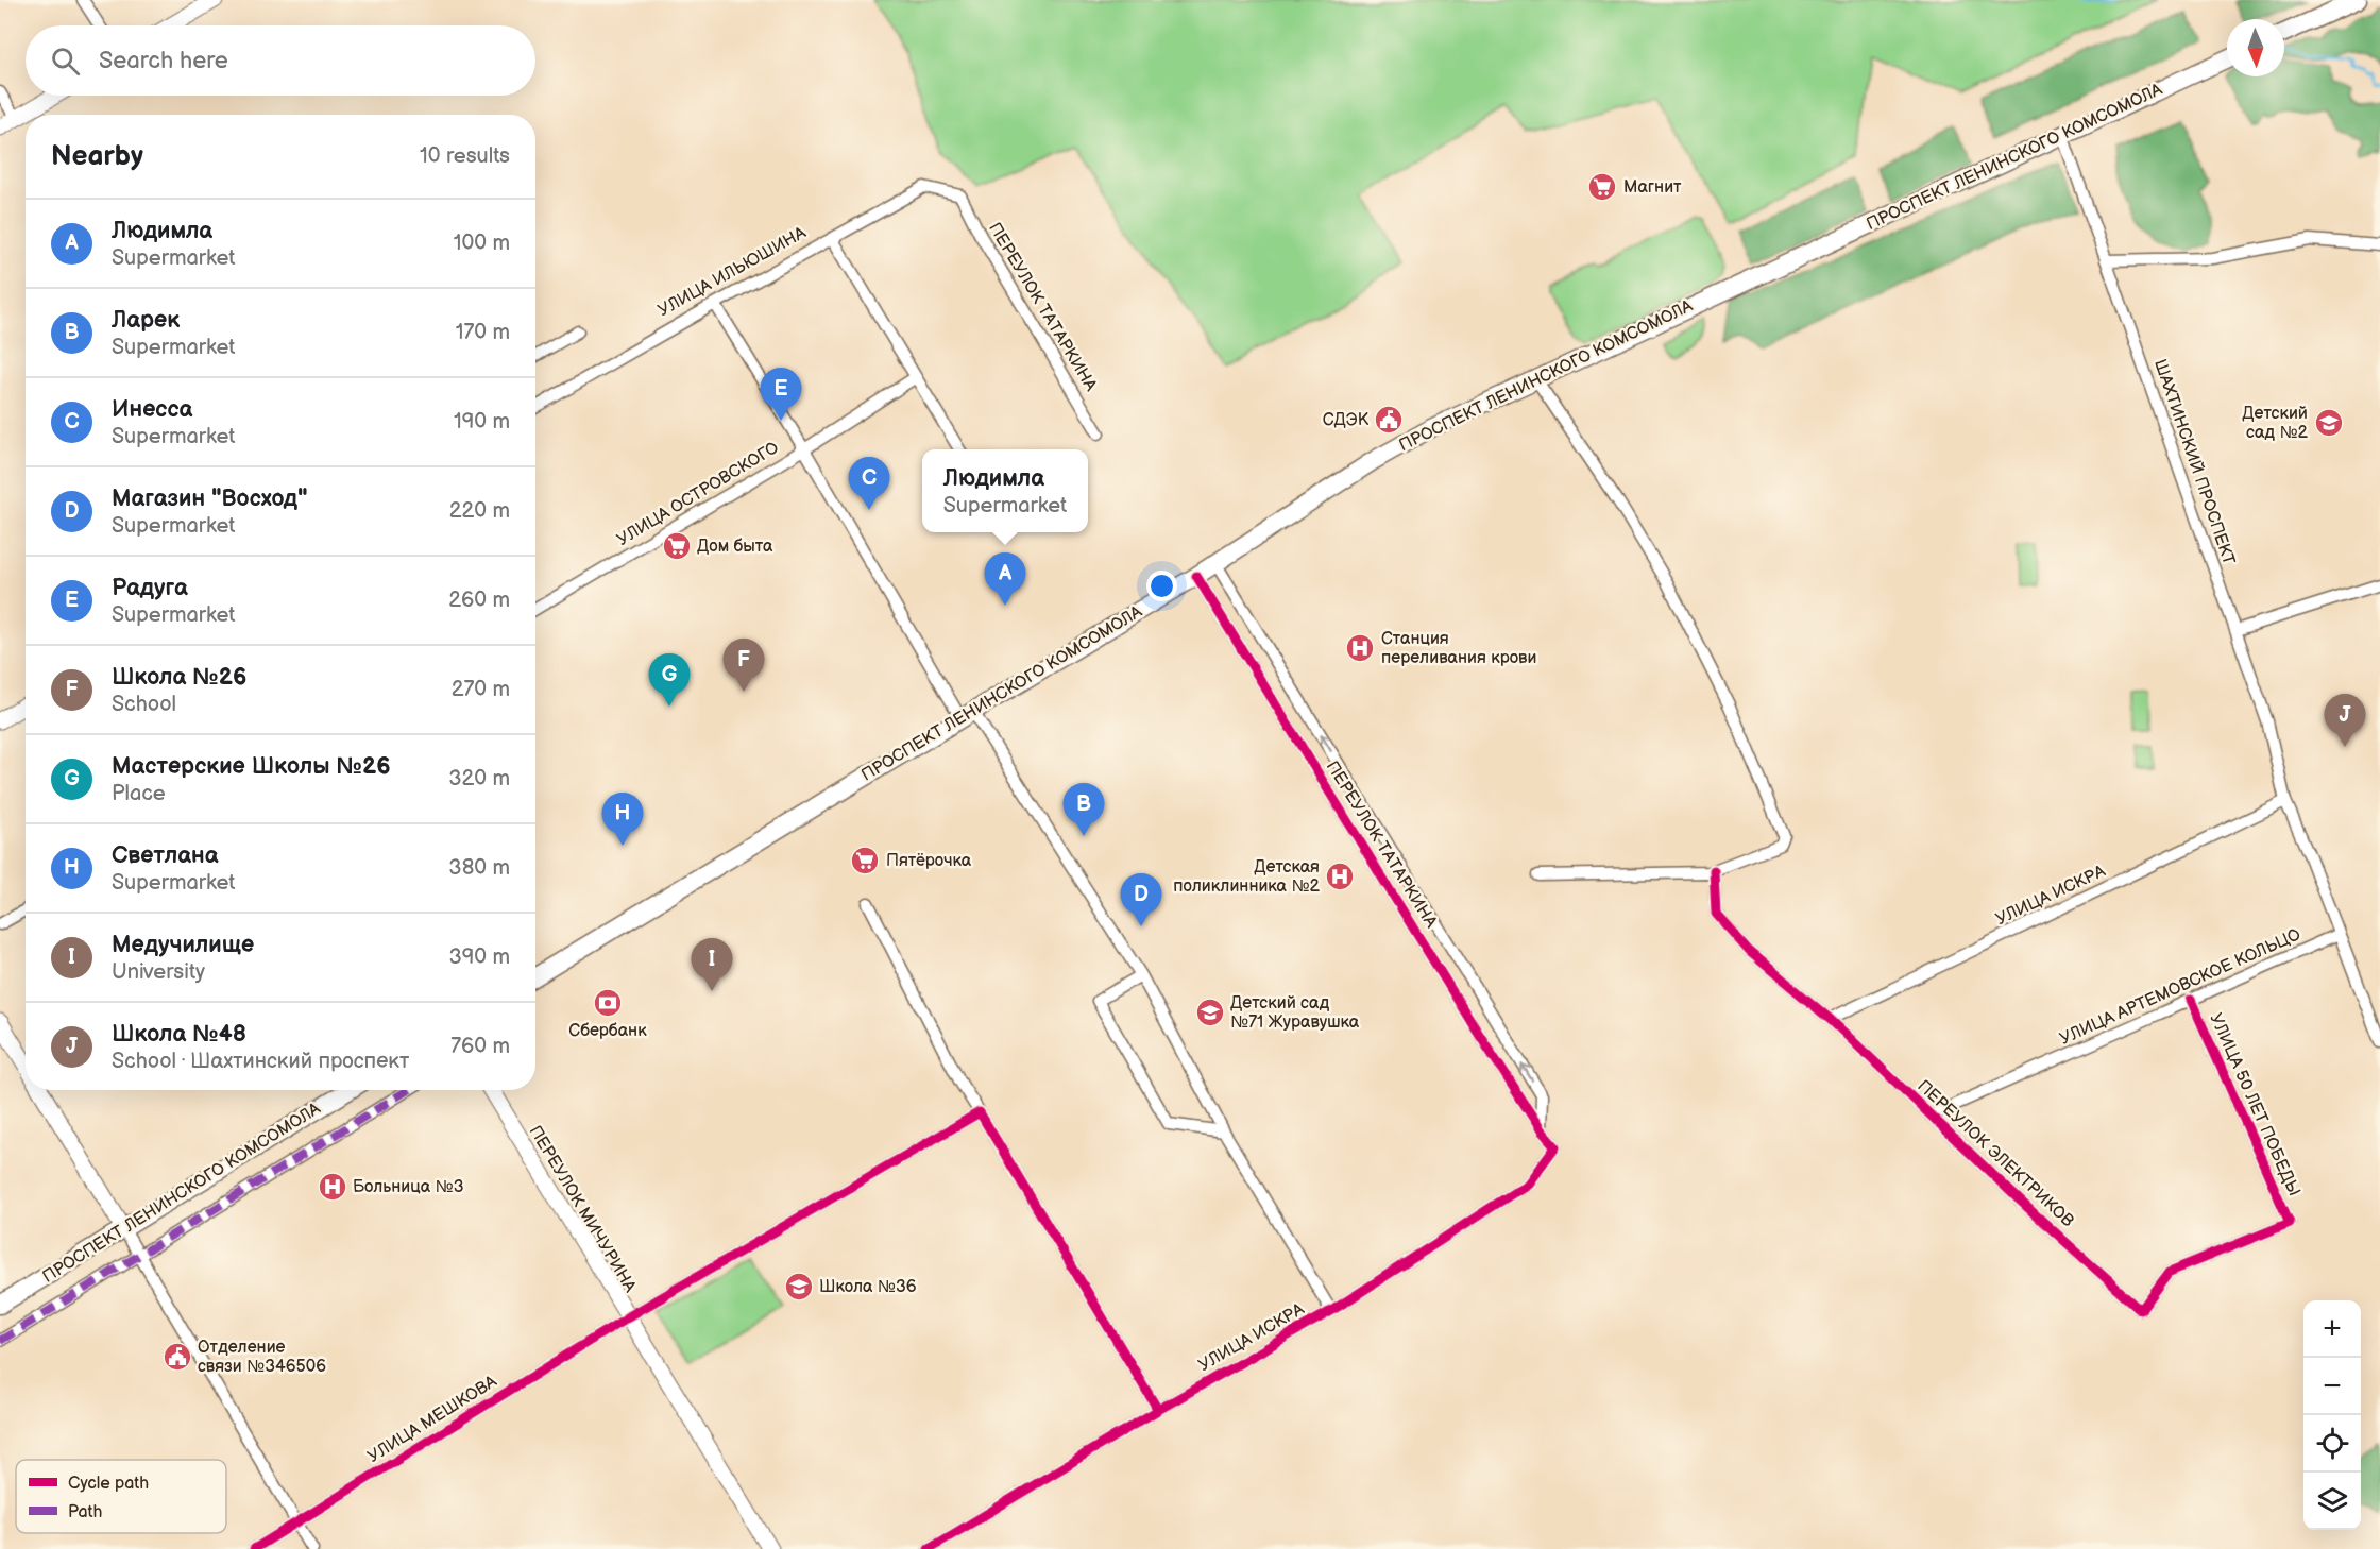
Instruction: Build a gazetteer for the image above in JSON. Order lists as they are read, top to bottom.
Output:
{
  "streets": {
    "main road": ["ПРОСПЕКТ ЛЕНИНСКОГО КОМСОМОЛА", "ПЕРЕУЛОК МИЧУРИНА"],
    "street": [
      "УЛИЦА ИЛЬЮШИНА",
      "ПЕРЕУЛОК ТАТАРКИНА",
      "ШАХТИНСКИЙ ПРОСПЕКТ",
      "УЛИЦА ОСТРОВСКОГО",
      "УЛИЦА ИСКРА",
      "УЛИЦА АРТЕМОВСКОЕ КОЛЬЦО",
      "УЛИЦА 50 ЛЕТ ПОБЕДЫ",
      "ПЕРЕУЛОК ЭЛЕКТРИКОВ",
      "УЛИЦА МЕШКОВА"
    ]
  },
  "crossings": [
    ["ПРОСПЕКТ ЛЕНИНСКОГО КОМСОМОЛА", "ПЕРЕУЛОК ТАТАРКИНА"],
    ["ПРОСПЕКТ ЛЕНИНСКОГО КОМСОМОЛА", "ШАХТИНСКИЙ ПРОСПЕКТ"],
    ["УЛИЦА ИЛЬЮШИНА", "ПЕРЕУЛОК ТАТАРКИНА"],
    ["ПЕРЕУЛОК ТАТАРКИНА", "УЛИЦА ИСКРА"],
    ["ШАХТИНСКИЙ ПРОСПЕКТ", "УЛИЦА ИСКРА"],
    ["ШАХТИНСКИЙ ПРОСПЕКТ", "УЛИЦА АРТЕМОВСКОЕ КОЛЬЦО"],
    ["УЛИЦА ИСКРА", "ПЕРЕУЛОК ЭЛЕКТРИКОВ"],
    ["УЛИЦА АРТЕМОВСКОЕ КОЛЬЦО", "УЛИЦА 50 ЛЕТ ПОБЕДЫ"],
    ["УЛИЦА АРТЕМОВСКОЕ КОЛЬЦО", "ПЕРЕУЛОК ЭЛЕКТРИКОВ"],
    ["УЛИЦА 50 ЛЕТ ПОБЕДЫ", "ПЕРЕУЛОК ЭЛЕКТРИКОВ"],
    ["ПЕРЕУЛОК МИЧУРИНА", "УЛИЦА МЕШКОВА"]
  ],
  "places": {
    "supermarket": ["Магнит", "Дом быта", "Пятёрочка"],
    "public building": ["СДЭК", "Отделение связи №346506"],
    "school or university": ["Детский сад №2", "Детский сад №71 Журавушка", "Школа №36"],
    "hospital": ["Станция переливания крови", "Детская поликлинника №2", "Больница №3"],
    "bank": ["Сбербанк"]
  },
  "legend": ["Cycle path", "Path"],
  "north": "bottom",
  "page": {
    "search": "Search here",
    "heading": ["Nearby", "10 results"],
    "list": [
      {
        "mark": "A",
        "name": "Людимла",
        "note": "Supermarket",
        "value": "100 m"
      },
      {
        "mark": "B",
        "name": "Ларек",
        "note": "Supermarket",
        "value": "170 m"
      },
      {
        "mark": "C",
        "name": "Инесса",
        "note": "Supermarket",
        "value": "190 m"
      },
      {
        "mark": "D",
        "name": "Магазин \"Восход\"",
        "note": "Supermarket",
        "value": "220 m"
      },
      {
        "mark": "E",
        "name": "Радуга",
        "note": "Supermarket",
        "value": "260 m"
      },
      {
        "mark": "F",
        "name": "Школа №26",
        "note": "School",
        "value": "270 m"
      },
      {
        "mark": "G",
        "name": "Мастерские Школы №26",
        "note": "Place",
        "value": "320 m"
      },
      {
        "mark": "H",
        "name": "Светлана",
        "note": "Supermarket",
        "value": "380 m"
      },
      {
        "mark": "I",
        "name": "Медучилище",
        "note": "University",
        "value": "390 m"
      },
      {
        "mark": "J",
        "name": "Школа №48",
        "note": "School · Шахтинский проспект",
        "value": "760 m"
      }
    ],
    "pins": [
      "E",
      "C",
      "A",
      "F",
      "G",
      "J",
      "B",
      "H",
      "D",
      "I"
    ],
    "popup": ["Людимла", "Supermarket"],
    "map_buttons": ["+", "−"]
  }
}
